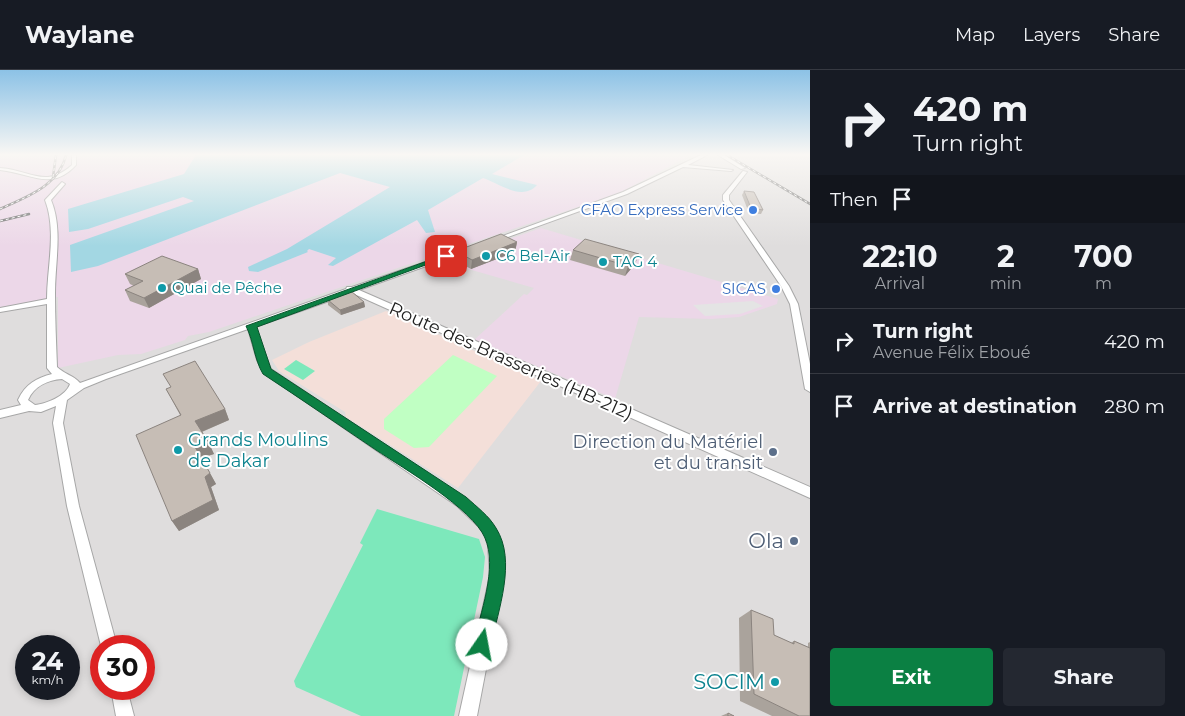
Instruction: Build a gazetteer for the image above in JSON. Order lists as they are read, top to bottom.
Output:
{
  "streets": {
    "street": ["Route des Brasseries (HB-212)"]
  },
  "places": [
    "CFAO Express Service",
    "C6 Bel-Air",
    "TAG 4",
    "Quai de Pêche",
    "SICAS",
    "Grands Moulins de Dakar",
    "Direction du Matériel et du transit",
    "Ola",
    "SOCIM"
  ],
  "page": {
    "header": "Waylane",
    "nav": ["Map", "Layers", "Share"],
    "turn": ["420 m", "Turn right"],
    "then": "Then",
    "eta": [
      "22:10",
      "Arrival",
      "2",
      "min",
      "700",
      "m"
    ],
    "list": [
      {
        "name": "Turn right",
        "note": "Avenue Félix Eboué",
        "value": "420 m"
      },
      {
        "name": "Arrive at destination",
        "value": "280 m"
      }
    ],
    "speed": "24 km/h",
    "limit": "30",
    "buttons": ["Exit", "Share"]
  }
}
